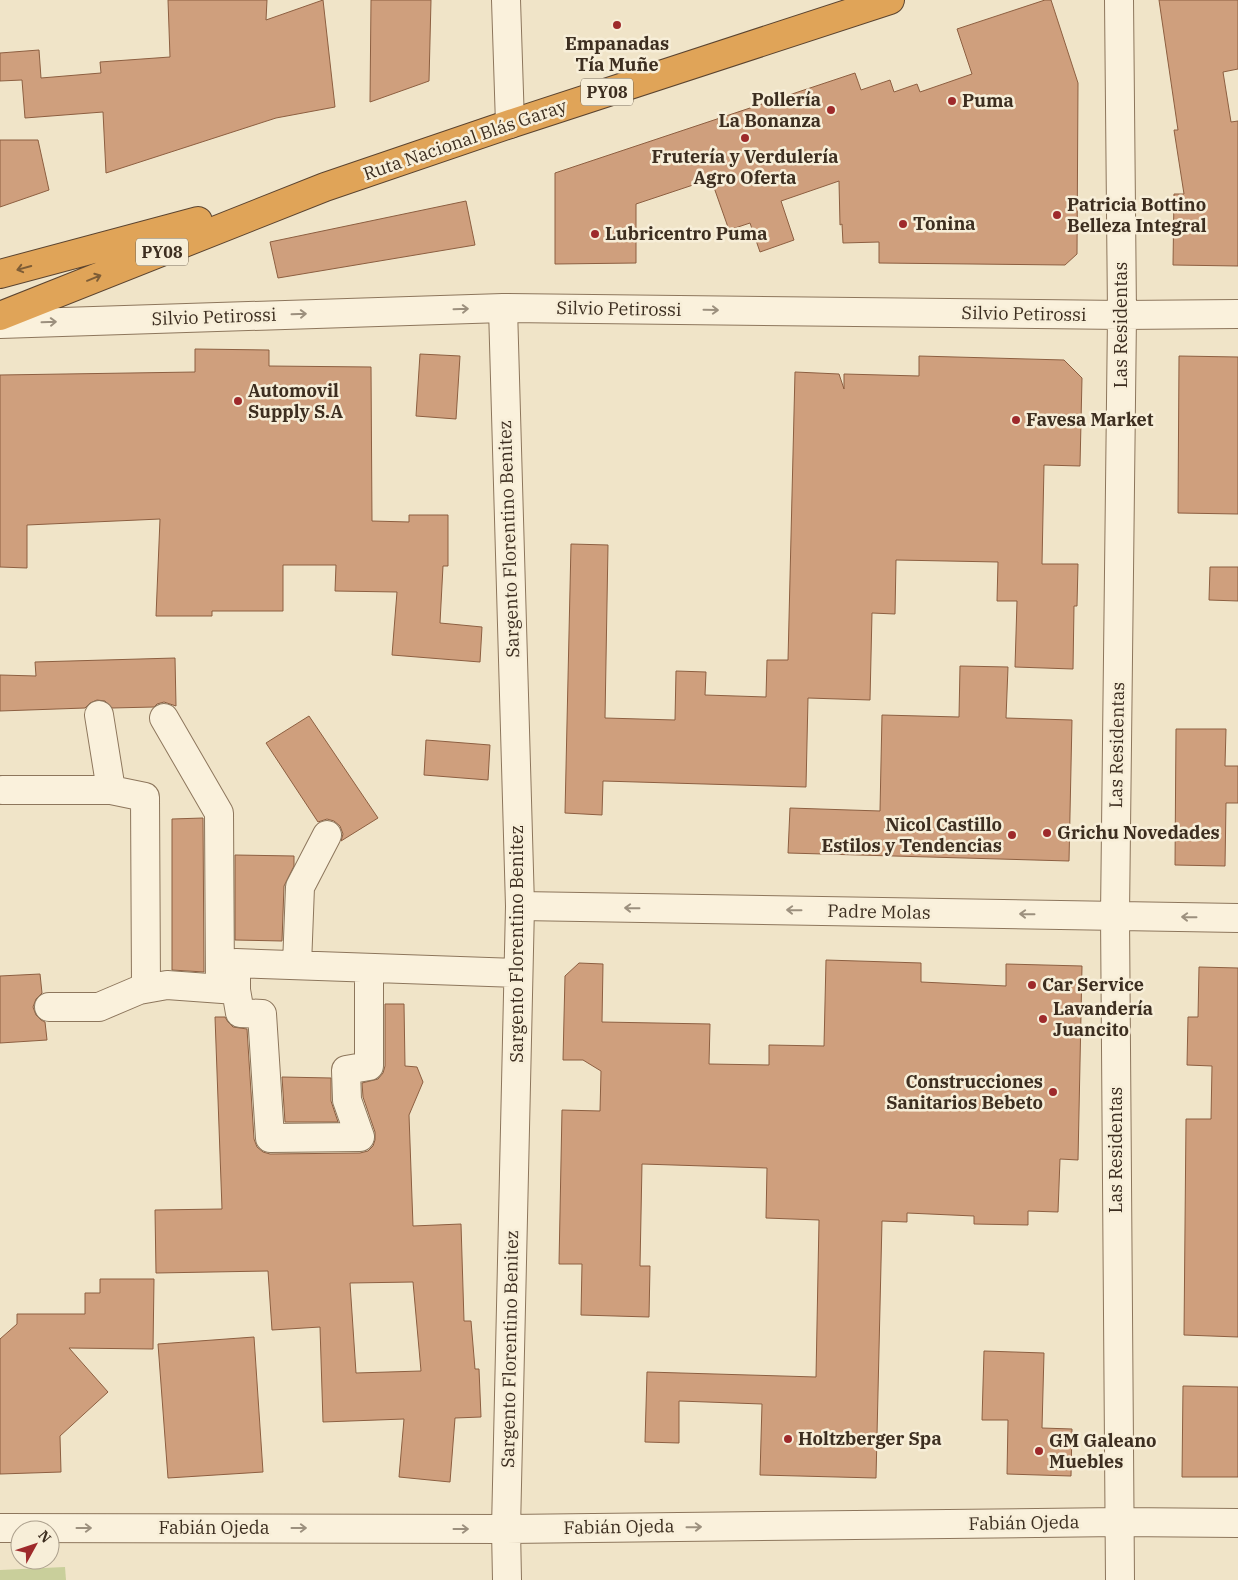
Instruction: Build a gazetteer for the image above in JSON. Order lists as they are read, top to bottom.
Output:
{
  "streets": {
    "highway": ["PY08", "Ruta Nacional Blás Garay"],
    "street": [
      "Silvio Petirossi",
      "Las Residentas",
      "Sargento Florentino Benitez",
      "Padre Molas",
      "Fabián Ojeda"
    ]
  },
  "crossings": [
    ["Silvio Petirossi", "Las Residentas"],
    ["Silvio Petirossi", "Sargento Florentino Benitez"],
    ["Las Residentas", "Padre Molas"],
    ["Las Residentas", "Fabián Ojeda"],
    ["Sargento Florentino Benitez", "Padre Molas"],
    ["Sargento Florentino Benitez", "Fabián Ojeda"]
  ],
  "one_way": ["Silvio Petirossi", "Padre Molas", "Fabián Ojeda"],
  "places": [
    "Empanadas Tía Muñe",
    "Puma",
    "Pollería La Bonanza",
    "Frutería y Verdulería Agro Oferta",
    "Patricia Bottino Belleza Integral",
    "Tonina",
    "Lubricentro Puma",
    "Automovil Supply S.A",
    "Favesa Market",
    "Grichu Novedades",
    "Nicol Castillo Estilos y Tendencias",
    "Car Service",
    "Lavandería Juancito",
    "Construcciones Sanitarios Bebeto",
    "Holtzberger Spa",
    "GM Galeano Muebles"
  ],
  "north": "top right"
}
